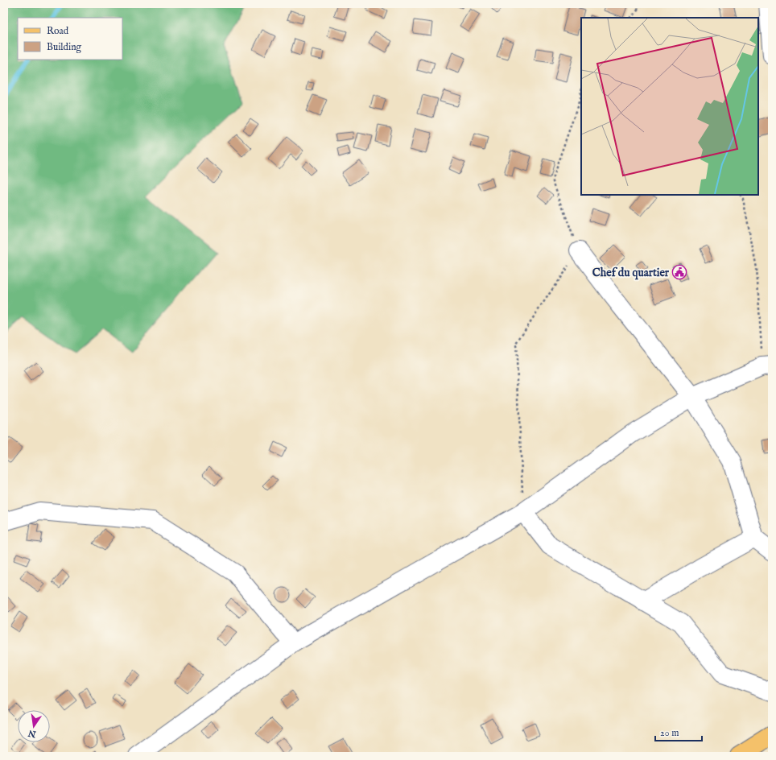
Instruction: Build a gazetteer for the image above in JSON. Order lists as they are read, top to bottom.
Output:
{
  "places": {
    "public building": ["Chef du quartier"]
  },
  "legend": ["Road", "Building"],
  "scale_bar": "20 m",
  "north": "bottom"
}
